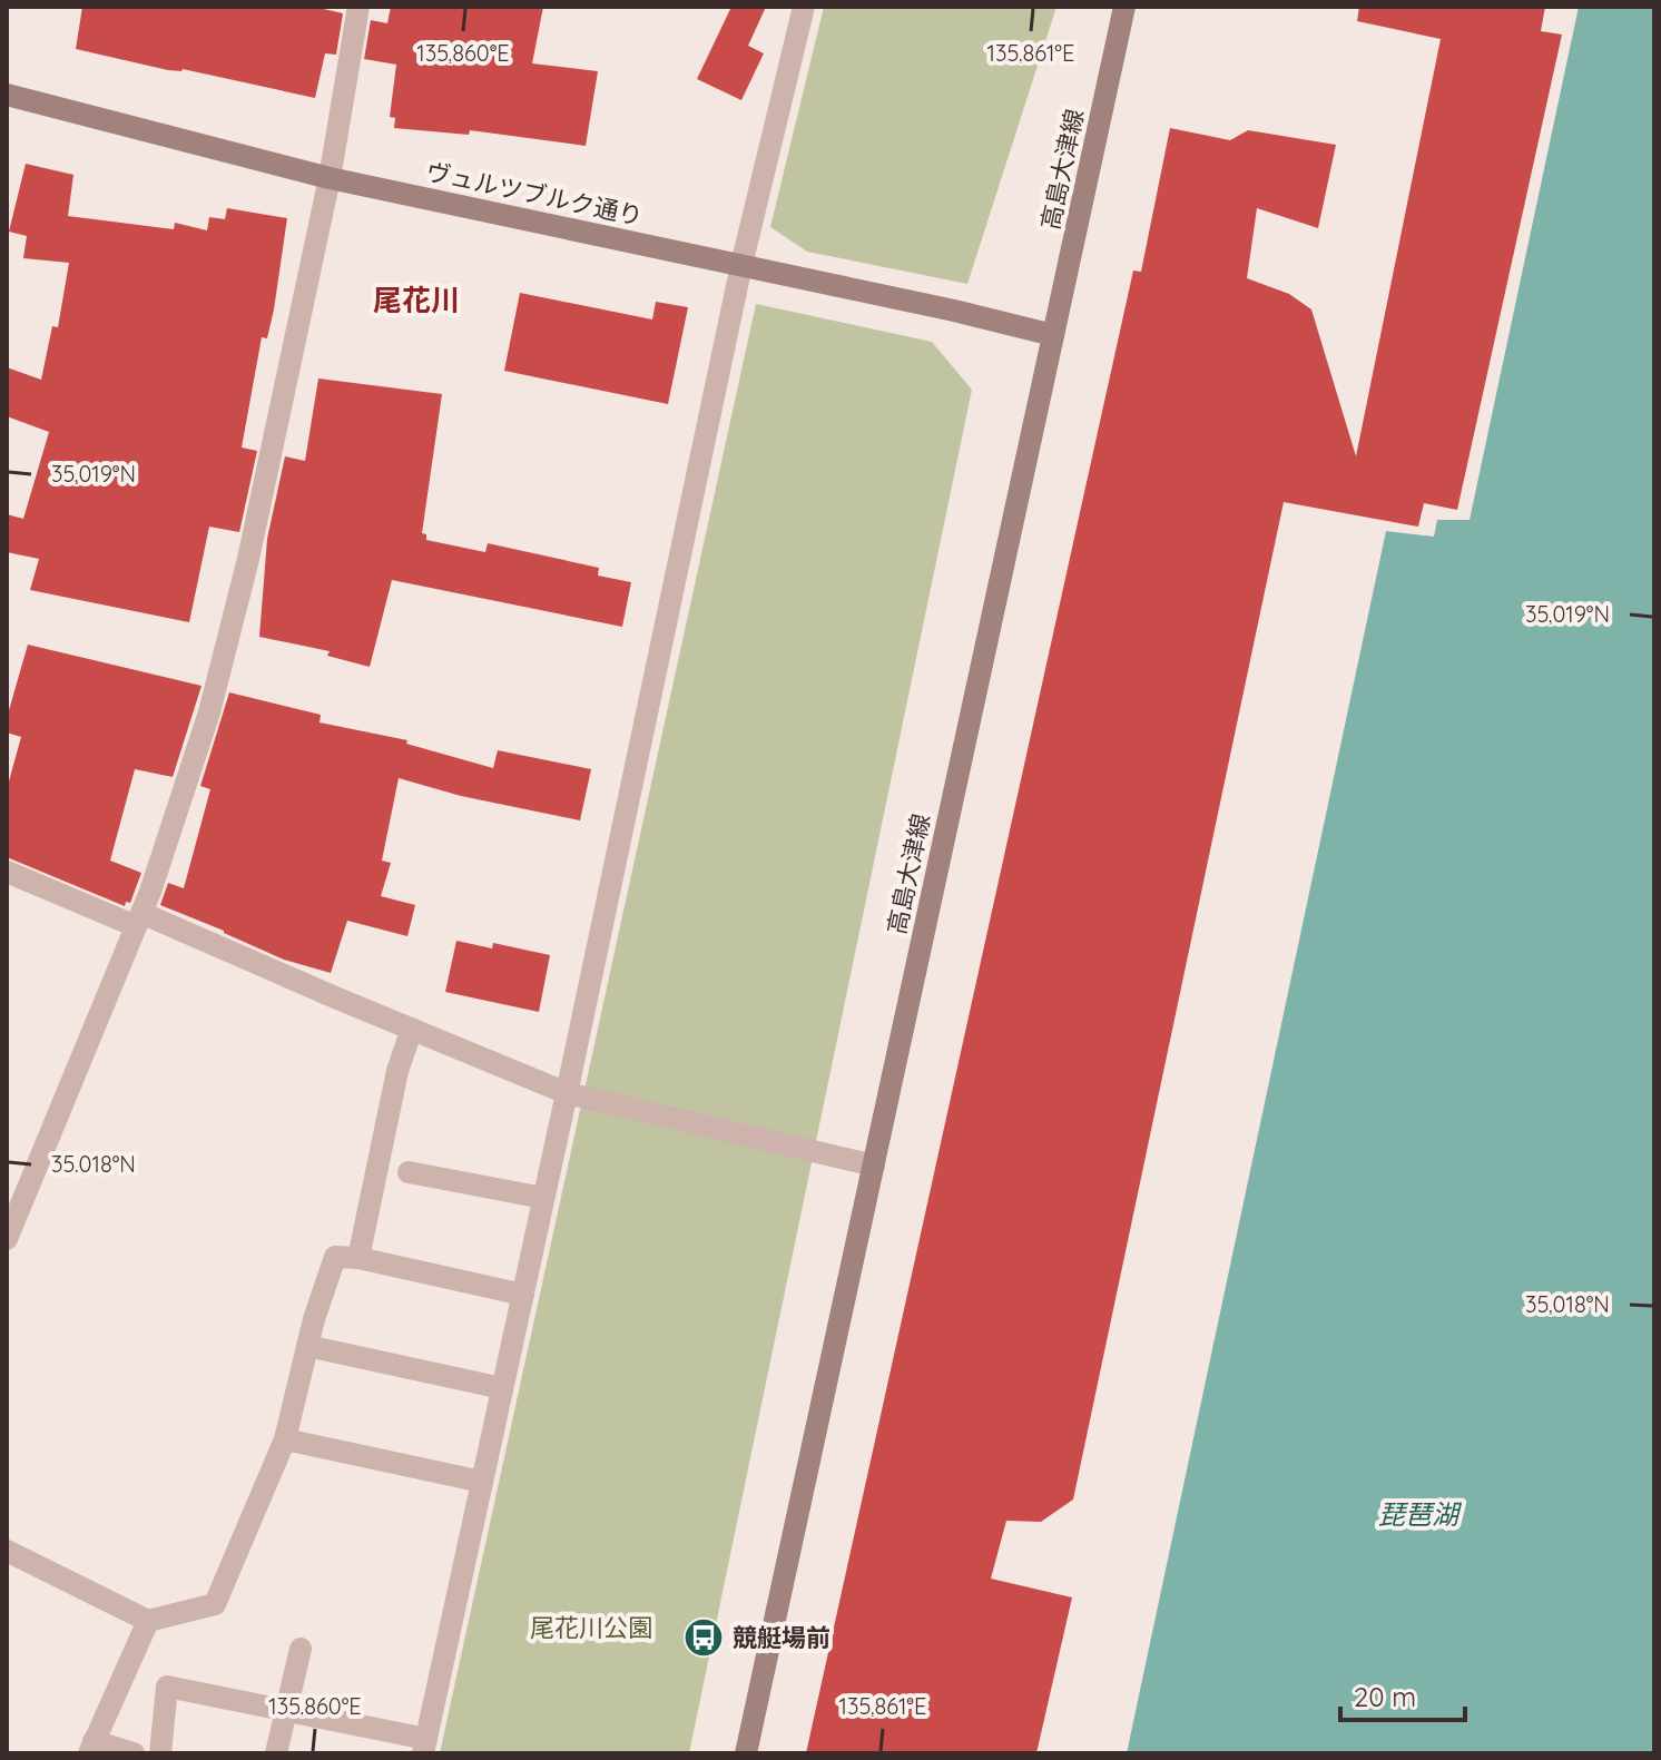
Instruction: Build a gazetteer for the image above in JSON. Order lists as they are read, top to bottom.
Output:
{
  "streets": {
    "main road": ["高島大津線", "ヴュルツブルク通り"]
  },
  "crossings": [
    ["高島大津線", "ヴュルツブルク通り"]
  ],
  "districts": ["尾花川"],
  "water": ["琵琶湖"],
  "parks": ["尾花川公園"],
  "places": {
    "bus stop": ["競艇場前"]
  },
  "scale_bar": "20 m",
  "coordinates": [
    "135.860°E",
    "135.861°E",
    "35.019°N",
    "35.018°N"
  ]
}
